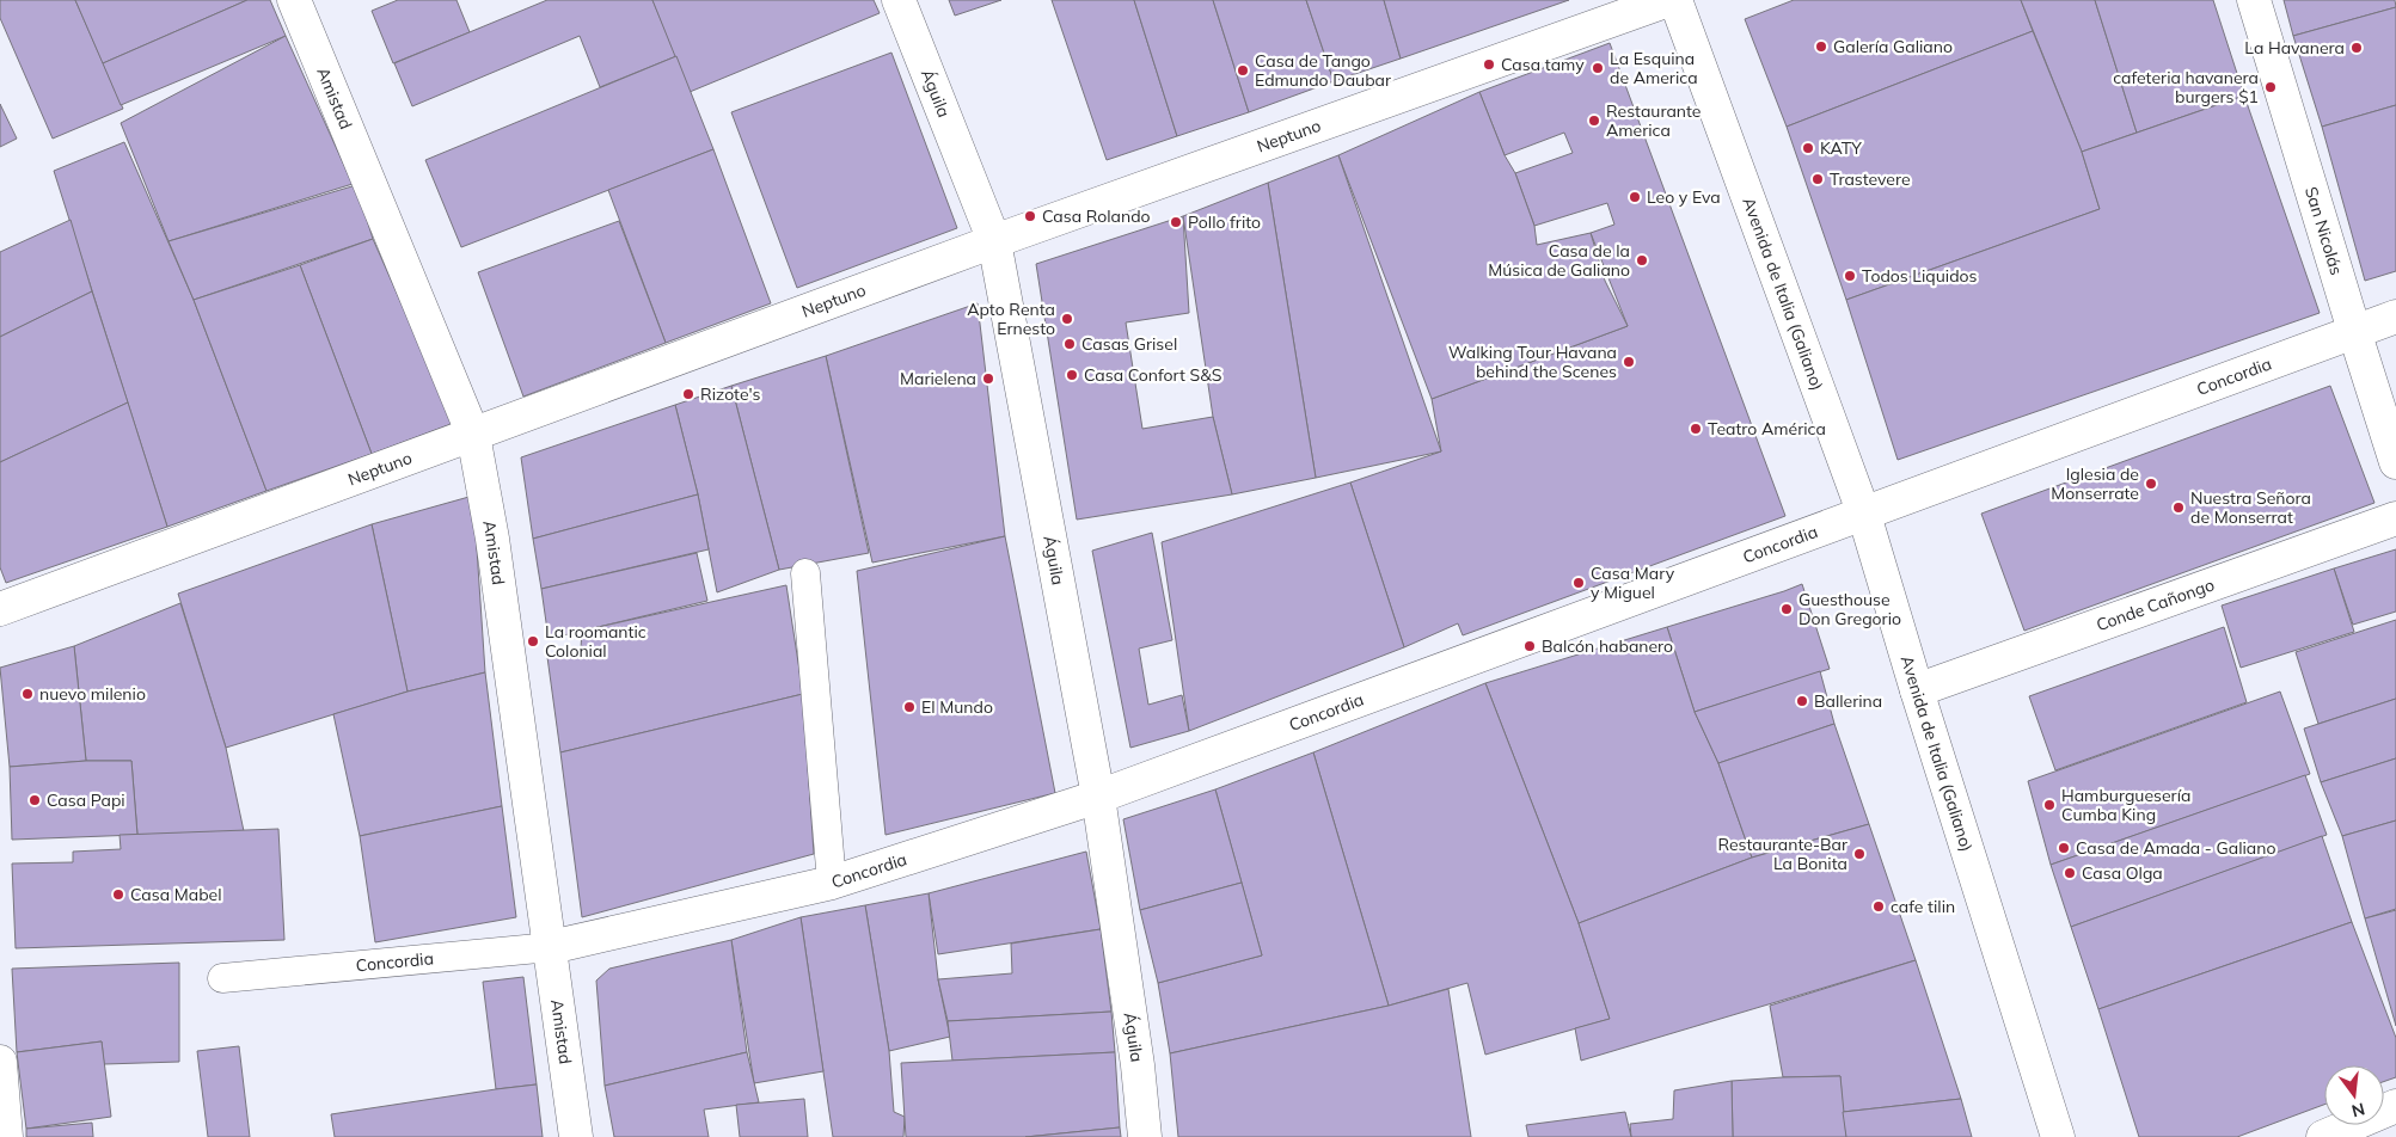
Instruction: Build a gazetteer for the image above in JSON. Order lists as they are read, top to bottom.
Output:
{
  "streets": {
    "street": [
      "Águila",
      "Amistad",
      "Neptuno",
      "San Nicolás",
      "Avenida de Italia (Galiano)",
      "Concordia",
      "Conde Cañongo"
    ]
  },
  "crossings": [
    ["Águila", "Neptuno"],
    ["Águila", "Concordia"],
    ["Amistad", "Neptuno"],
    ["Amistad", "Concordia"],
    ["San Nicolás", "Concordia"],
    ["Avenida de Italia (Galiano)", "Concordia"],
    ["Avenida de Italia (Galiano)", "Conde Cañongo"]
  ],
  "places": [
    "Galería Galiano",
    "La Havanera",
    "Casa tamy",
    "La Esquina de America",
    "Casa de Tango Edmundo Daubar",
    "cafeteria havanera burgers $1",
    "Restaurante America",
    "KATY",
    "Trastevere",
    "Leo y Eva",
    "Casa Rolando",
    "Pollo frito",
    "Casa de la Música de Galiano",
    "Todos Liquidos",
    "Apto Renta Ernesto",
    "Casas Grisel",
    "Walking Tour Havana behind the Scenes",
    "Casa Confort S&S",
    "Marielena",
    "Rizote's",
    "Teatro América",
    "Iglesia de Monserrate",
    "Nuestra Señora de Monserrat",
    "Casa Mary y Miguel",
    "Guesthouse Don Gregorio",
    "La roomantic Colonial",
    "Balcón habanero",
    "nuevo milenio",
    "Ballerina",
    "El Mundo",
    "Casa Papi",
    "Hamburguesería Cumba King",
    "Casa de Amada - Galiano",
    "Restaurante-Bar La Bonita",
    "Casa Olga",
    "Casa Mabel",
    "cafe tilin"
  ],
  "north": "bottom"
}
